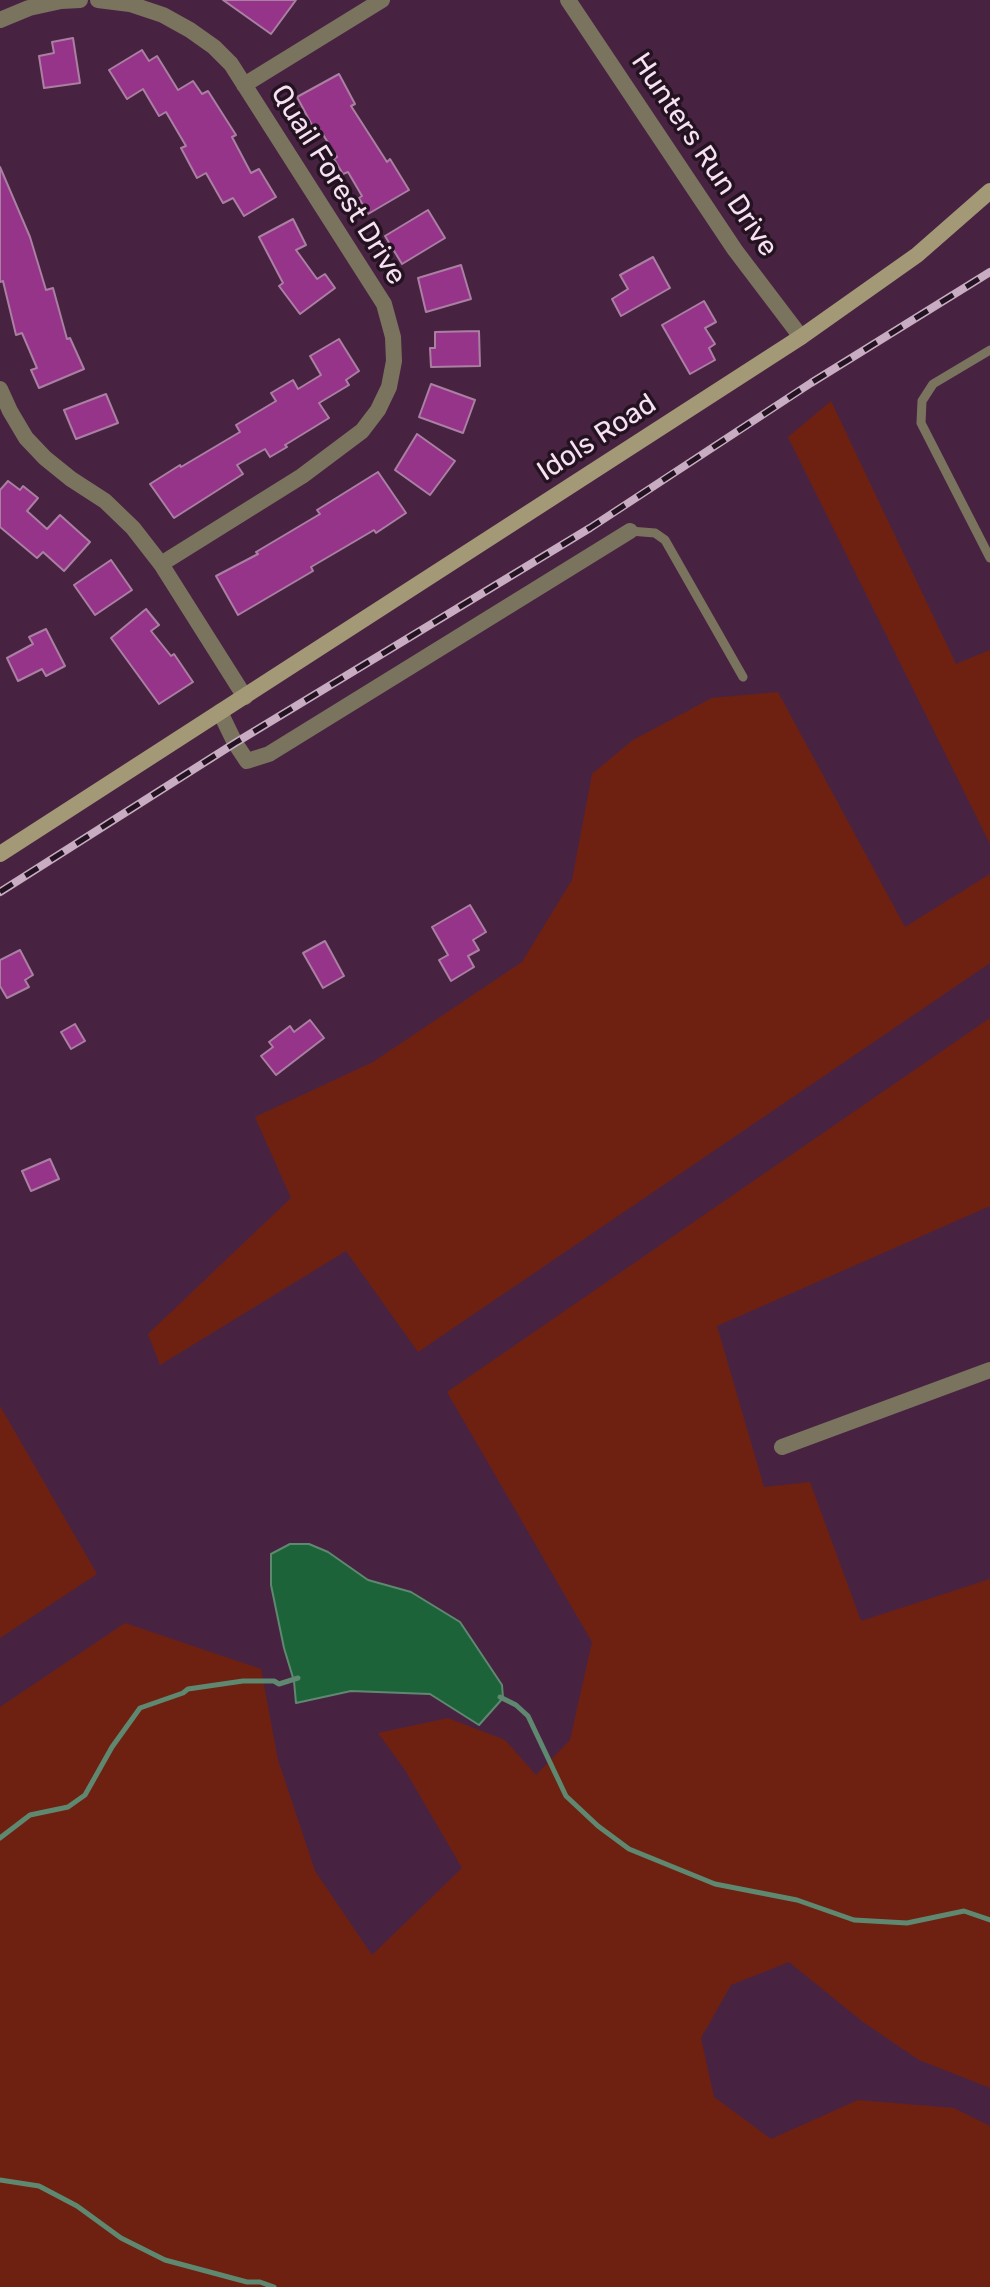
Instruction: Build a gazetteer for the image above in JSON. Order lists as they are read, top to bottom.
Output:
{
  "streets": {
    "street": ["Hunters Run Drive", "Quail Forest Drive", "Idols Road"]
  },
  "crossings": [
    ["Hunters Run Drive", "Idols Road"]
  ]
}
